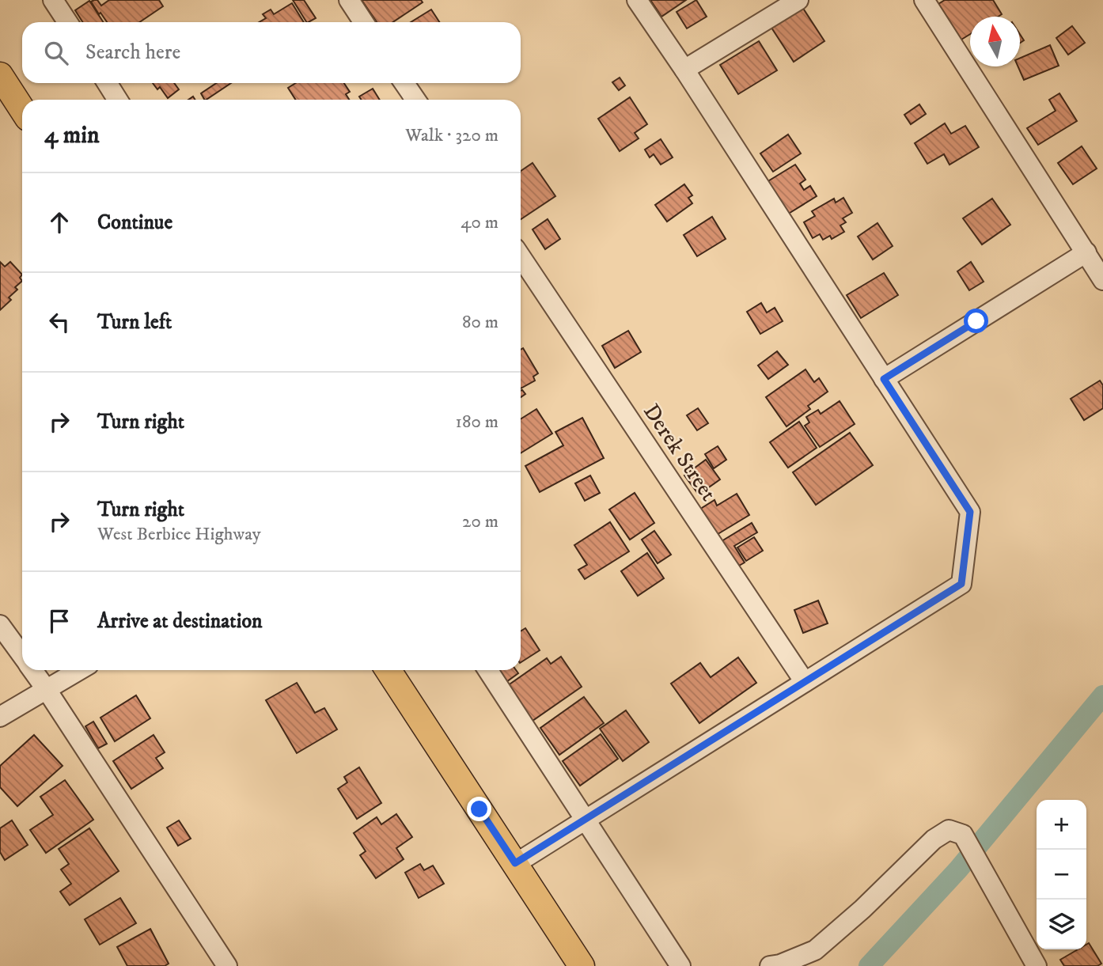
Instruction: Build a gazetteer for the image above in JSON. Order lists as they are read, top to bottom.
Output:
{
  "streets": {
    "street": ["Derek Street"]
  },
  "north": "top",
  "page": {
    "search": "Search here",
    "heading": ["4 min", "Walk · 320 m"],
    "list": [
      ["Continue", "40 m"],
      ["Turn left", "80 m"],
      ["Turn right", "180 m"],
      ["Turn right", "West Berbice Highway", "20 m"],
      "Arrive at destination"
    ],
    "map_buttons": ["+", "−"]
  }
}
